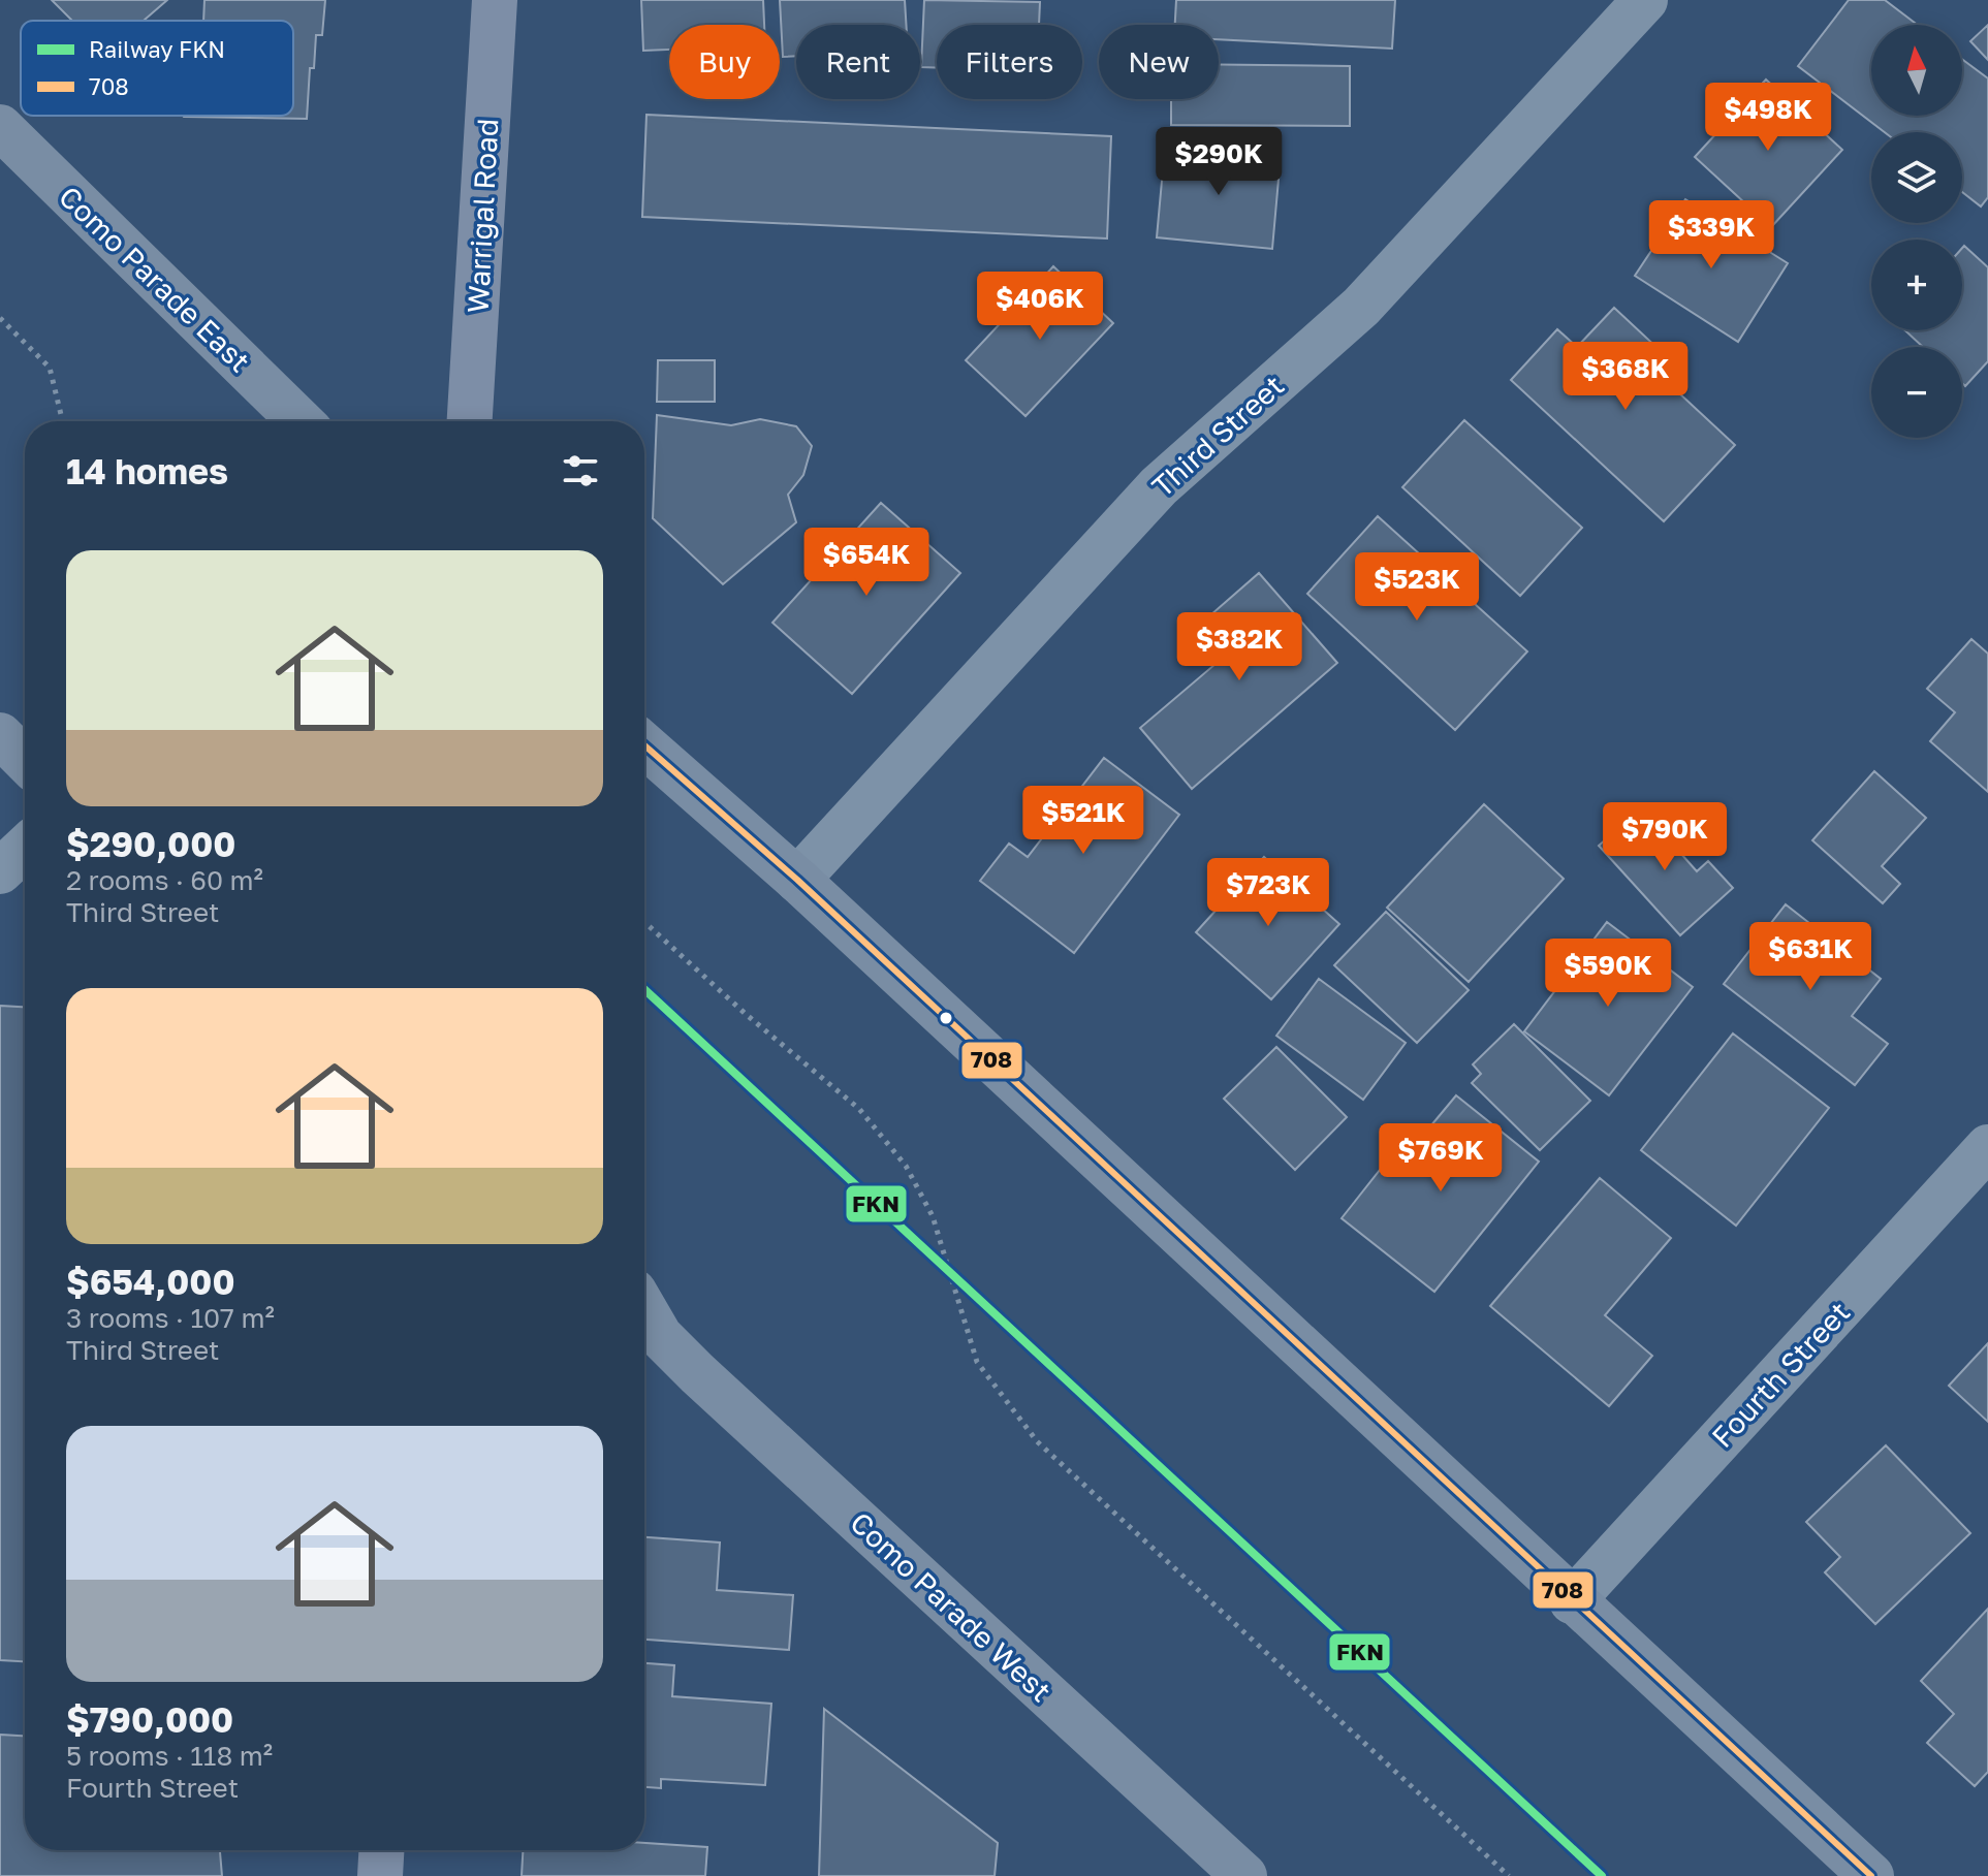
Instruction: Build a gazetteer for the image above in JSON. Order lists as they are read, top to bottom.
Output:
{
  "streets": {
    "main road": ["Warrigal Road"],
    "street": [
      "Como Parade East",
      "Third Street",
      "Fourth Street",
      "Como Parade West"
    ]
  },
  "lines": ["transit line 708", "rail line FKN"],
  "legend": ["Railway FKN", "708"],
  "north": "top",
  "page": {
    "map_buttons": ["+", "−"],
    "chip": [
      "Buy",
      "Rent",
      "Filters",
      "New"
    ],
    "price": [
      "$498K",
      "$290K",
      "$339K",
      "$406K",
      "$368K",
      "$654K",
      "$523K",
      "$382K",
      "$521K",
      "$790K",
      "$723K",
      "$631K",
      "$590K",
      "$769K"
    ],
    "heading": "14 homes",
    "list": [
      {
        "name": "$290,000",
        "note": "2 rooms · 60 m² · Third Street"
      },
      {
        "name": "$654,000",
        "note": "3 rooms · 107 m² · Third Street"
      },
      {
        "name": "$790,000",
        "note": "5 rooms · 118 m² · Fourth Street"
      }
    ]
  }
}
